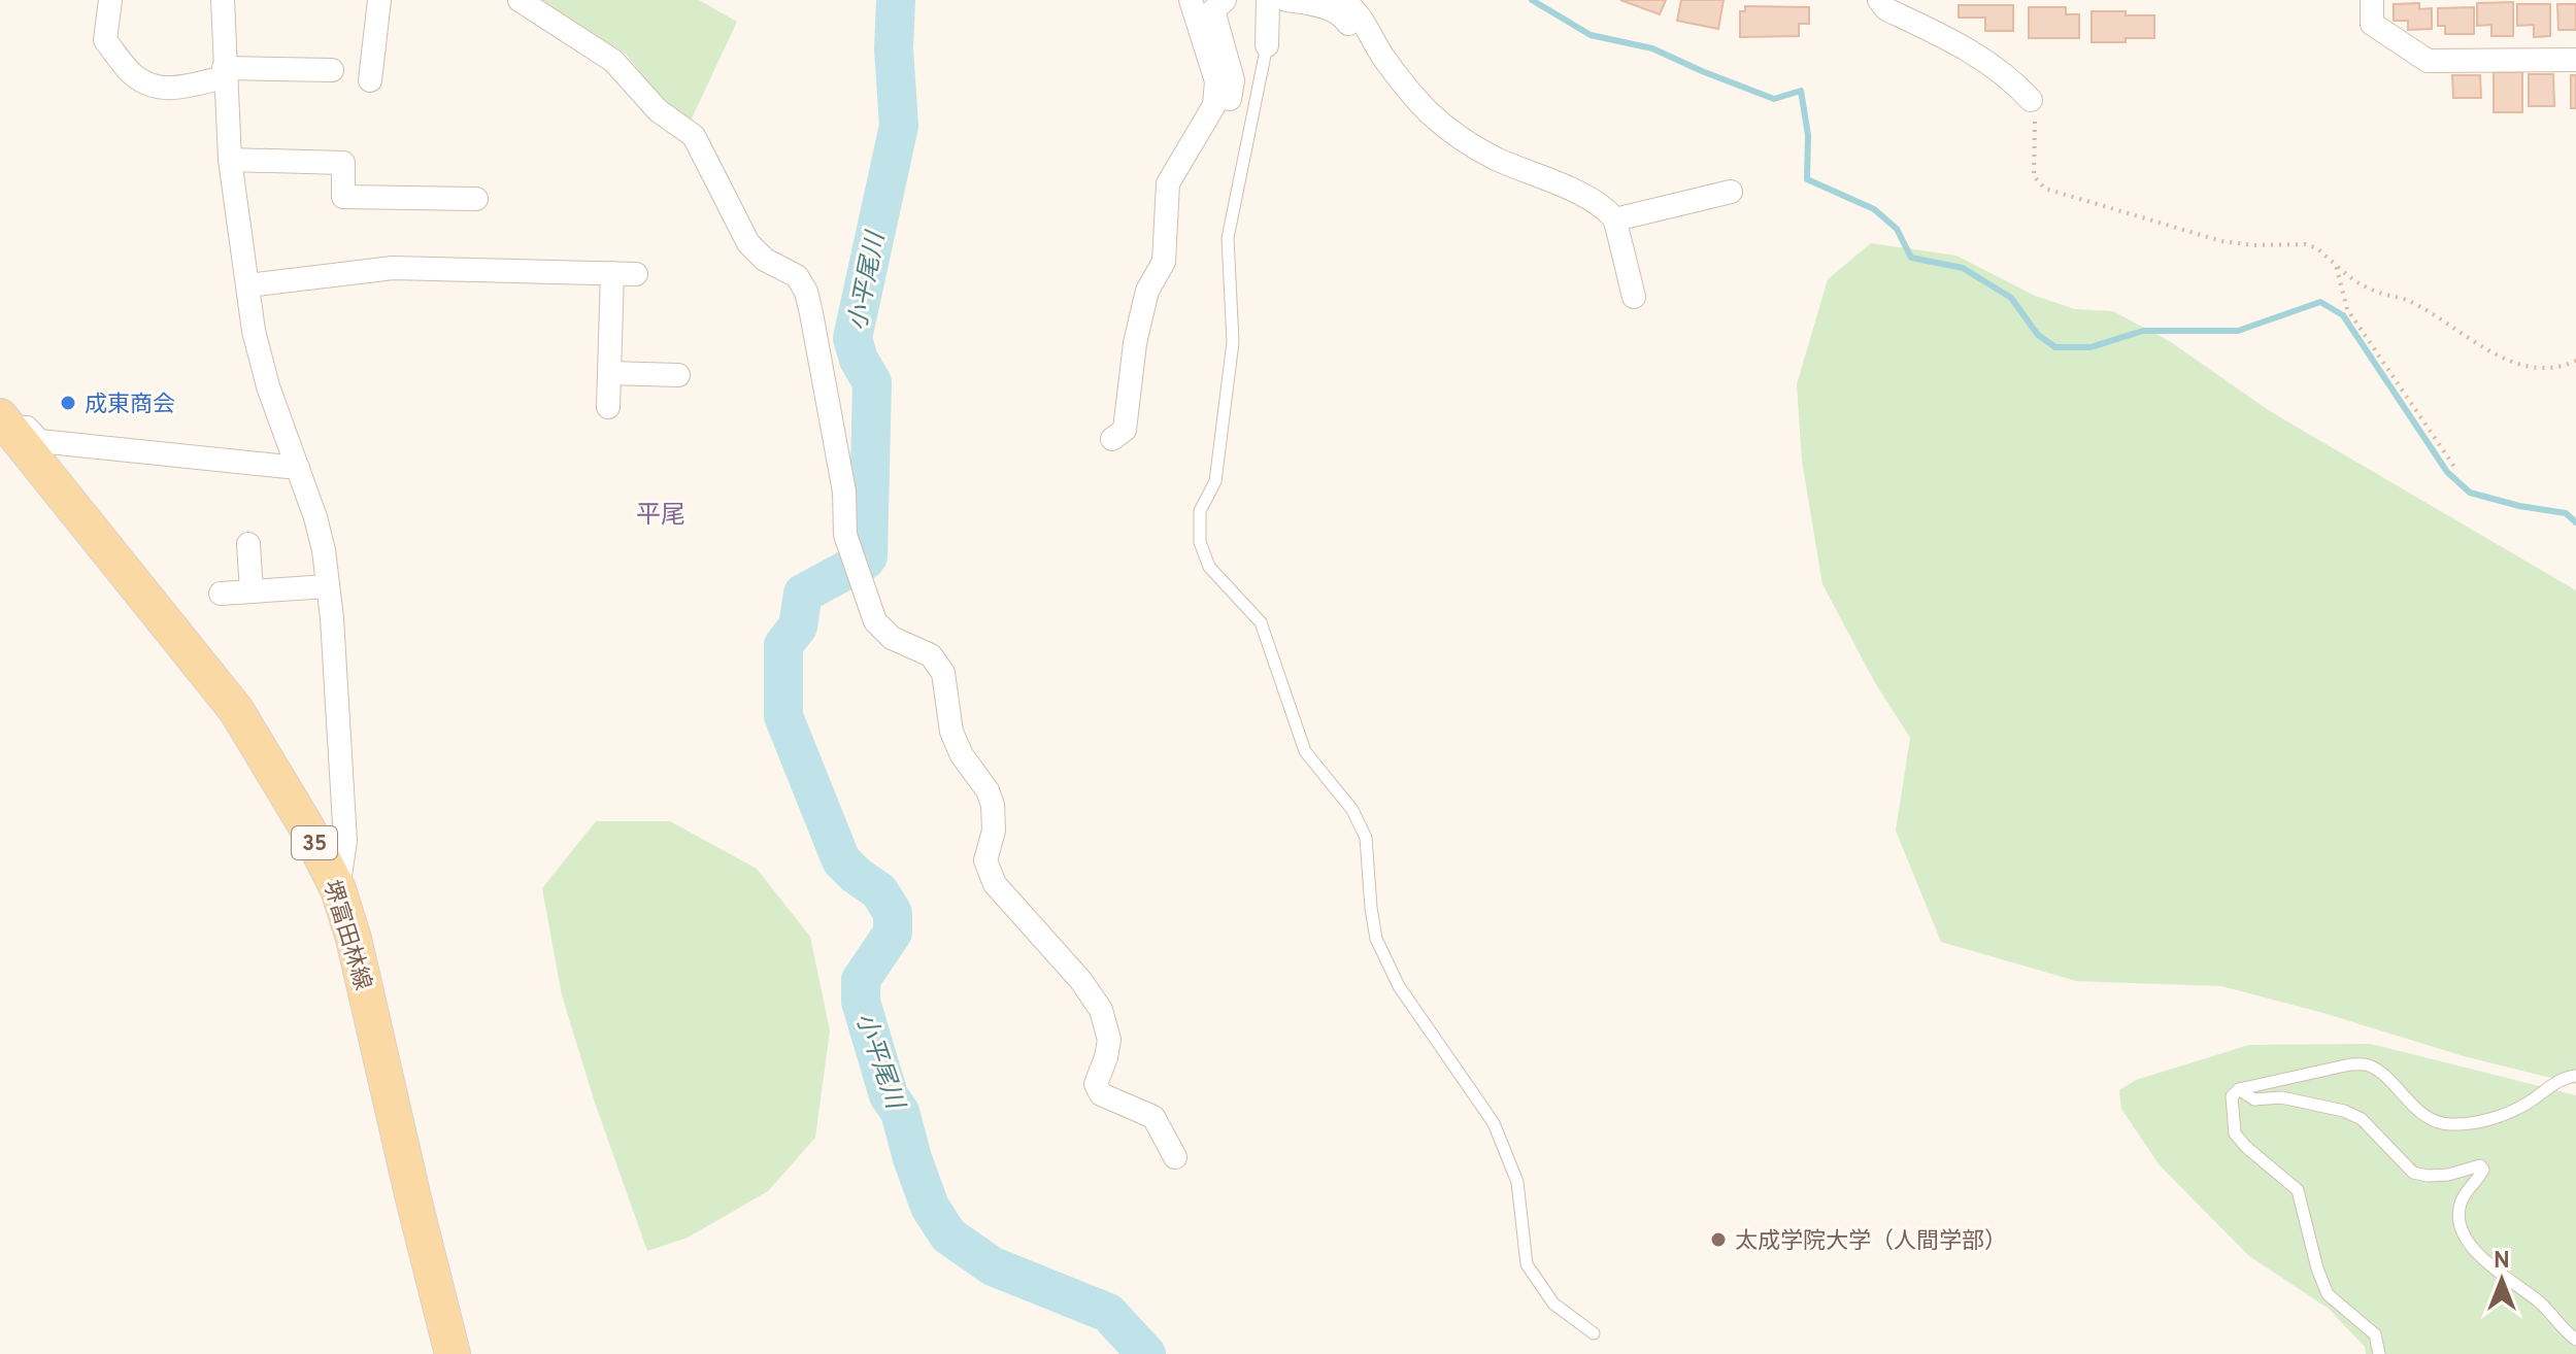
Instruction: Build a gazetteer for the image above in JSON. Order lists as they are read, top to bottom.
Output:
{
  "streets": {
    "main road": ["35", "堺富田林線"]
  },
  "districts": ["平尾"],
  "water": ["小平尾川"],
  "places": ["成東商会", "太成学院大学（人間学部）"],
  "north": "top"
}
